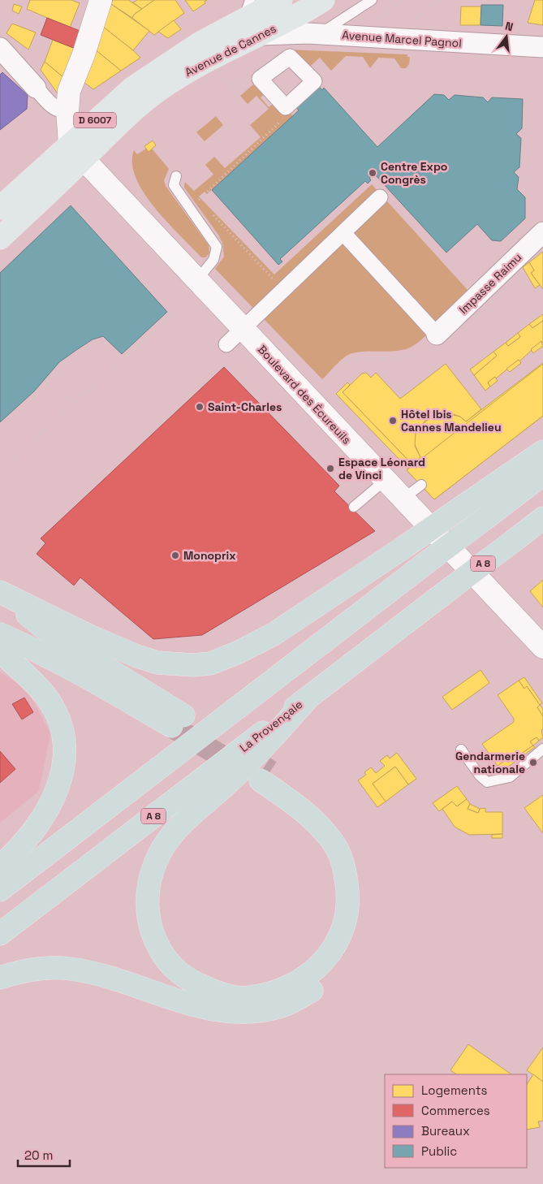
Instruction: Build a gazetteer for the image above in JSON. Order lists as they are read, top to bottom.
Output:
{
  "streets": {
    "highway": ["A 8", "La Provençale"],
    "main road": ["Avenue de Cannes", "D 6007"],
    "street": ["Avenue Marcel Pagnol", "Impasse Raimu", "Boulevard des Écureuils"]
  },
  "crossings": [
    ["Avenue Marcel Pagnol", "Avenue de Cannes"],
    ["Avenue de Cannes", "Boulevard des Écureuils"]
  ],
  "places": [
    "Centre Expo Congrès",
    "Saint-Charles",
    "Hôtel Ibis Cannes Mandelieu",
    "Espace Léonard de Vinci",
    "Monoprix",
    "Gendarmerie nationale"
  ],
  "legend": [
    "Logements",
    "Commerces",
    "Bureaux",
    "Public"
  ],
  "scale_bar": "20 m",
  "north": "top"
}
